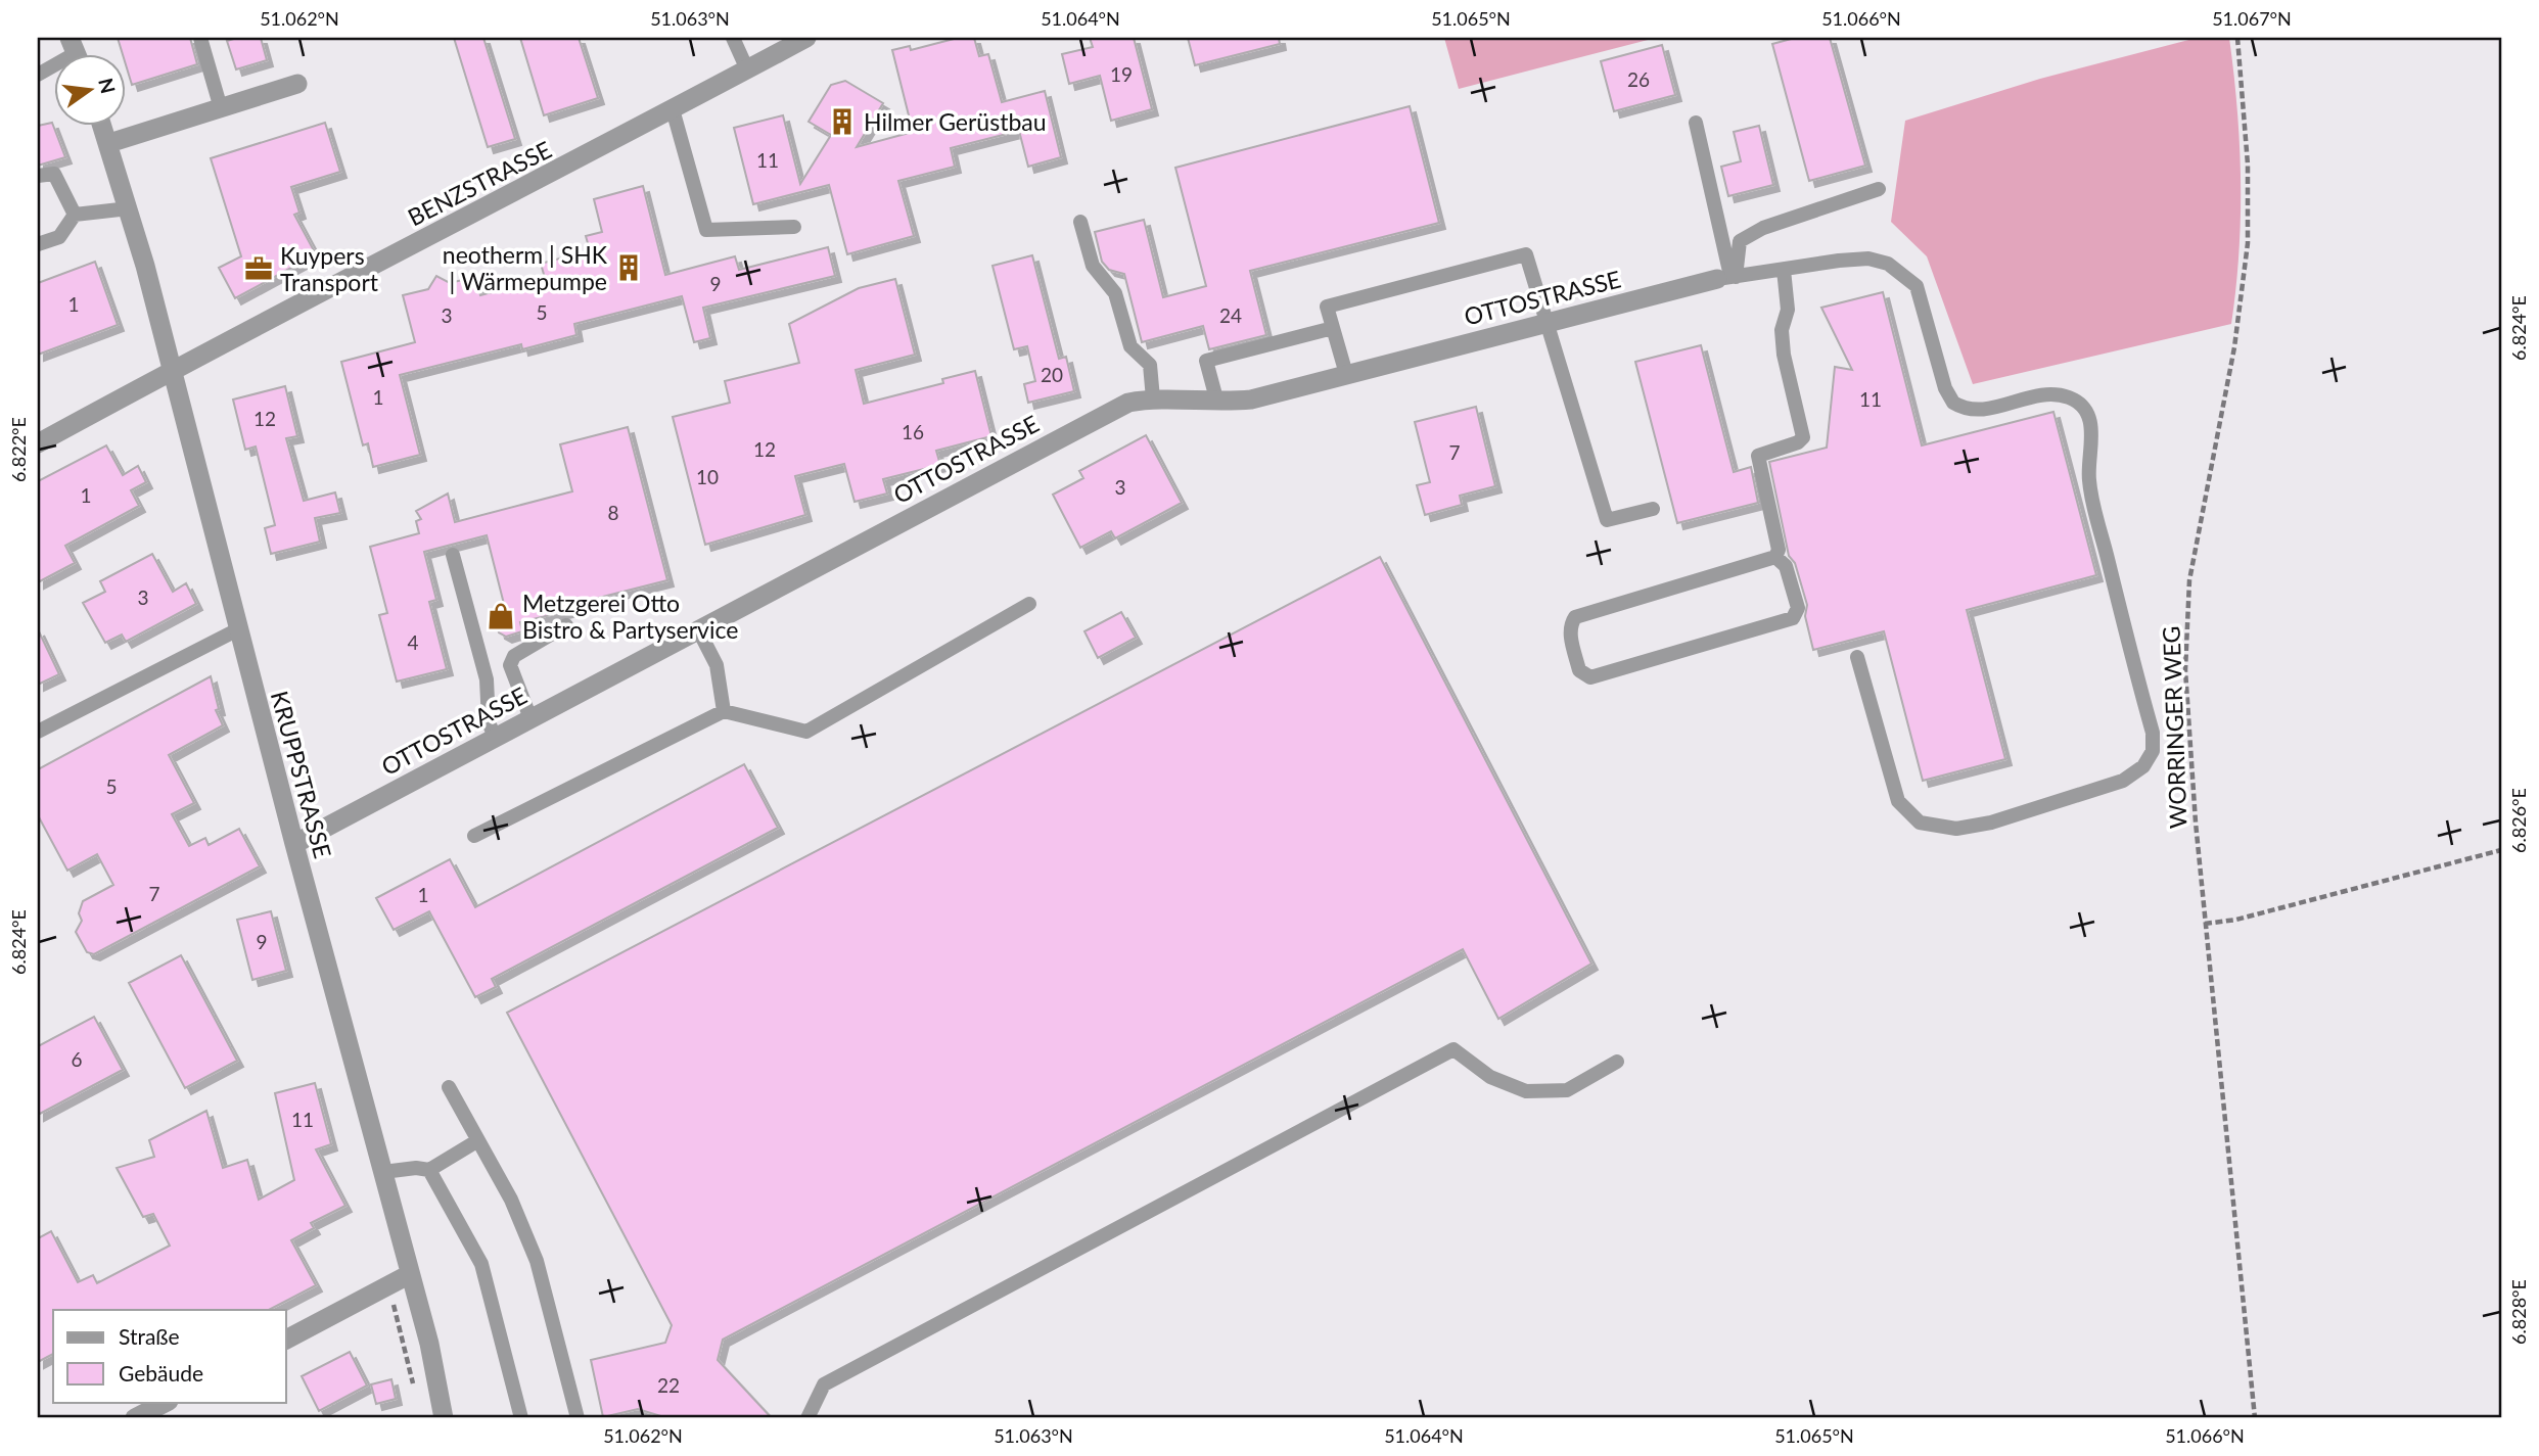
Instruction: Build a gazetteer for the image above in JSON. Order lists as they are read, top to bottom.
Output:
{
  "streets": {
    "street": ["BENZSTRASSE", "OTTOSTRASSE", "KRUPPSTRASSE"],
    "path": ["WORRINGER WEG"]
  },
  "crossings": [
    ["BENZSTRASSE", "KRUPPSTRASSE"],
    ["OTTOSTRASSE", "KRUPPSTRASSE"]
  ],
  "places": {
    "building": ["Hilmer Gerüstbau", "neotherm | SHK | Wärmepumpe"],
    "office": ["Kuypers Transport"],
    "shop": ["Metzgerei Otto Bistro & Partyservice"]
  },
  "house_numbers": [
    "19",
    "26",
    "11",
    "9",
    "1",
    "5",
    "3",
    "24",
    "20",
    "1",
    "11",
    "12",
    "16",
    "12",
    "7",
    "10",
    "3",
    "1",
    "8",
    "3",
    "4",
    "5",
    "7",
    "1",
    "9",
    "6",
    "11",
    "22"
  ],
  "legend": ["Straße", "Gebäude"],
  "north": "right",
  "coordinates": [
    "51.062°N",
    "51.063°N",
    "51.064°N",
    "51.065°N",
    "51.066°N",
    "51.067°N",
    "6.824°E",
    "6.822°E",
    "6.826°E",
    "6.828°E"
  ]
}
